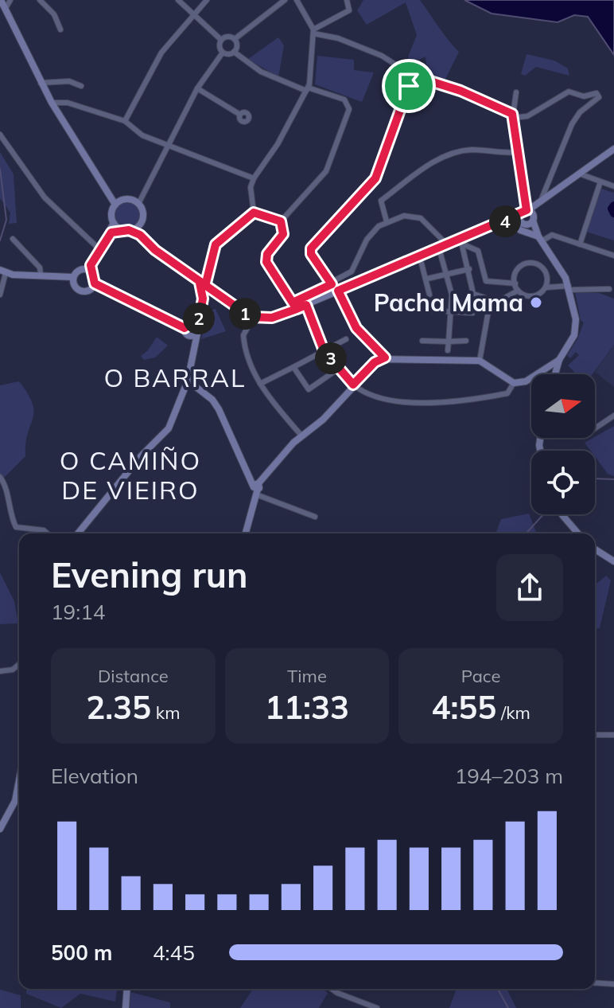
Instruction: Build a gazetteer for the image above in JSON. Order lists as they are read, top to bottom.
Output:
{
  "districts": ["O BARRAL", "O CAMIÑO DE VIEIRO"],
  "places": ["Pacha Mama"],
  "north": "right",
  "page": {
    "pins": [
      "4",
      "1",
      "2",
      "3"
    ],
    "heading": ["Evening run", "19:14"],
    "stats": [
      ["Distance", "2.35 km"],
      ["Time", "11:33"],
      ["Pace", "4:55 /km"]
    ],
    "chart": ["Elevation", "194–203 m"],
    "list": [
      {
        "name": "500 m",
        "note": "4:45"
      }
    ]
  }
}
